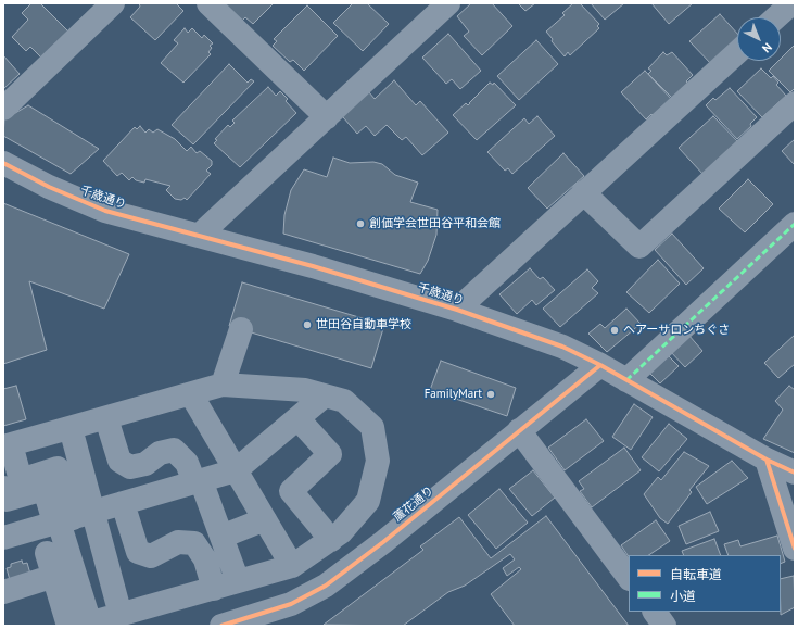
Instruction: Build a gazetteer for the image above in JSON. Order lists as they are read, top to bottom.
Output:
{
  "streets": {
    "street": ["千歳通り", "蘆花通り"]
  },
  "crossings": [
    ["千歳通り", "蘆花通り"]
  ],
  "places": [
    "創価学会世田谷平和会館",
    "世田谷自動車学校",
    "ヘアーサロンちぐさ",
    "FamilyMart"
  ],
  "legend": ["自転車道", "小道"],
  "north": "bottom right"
}
